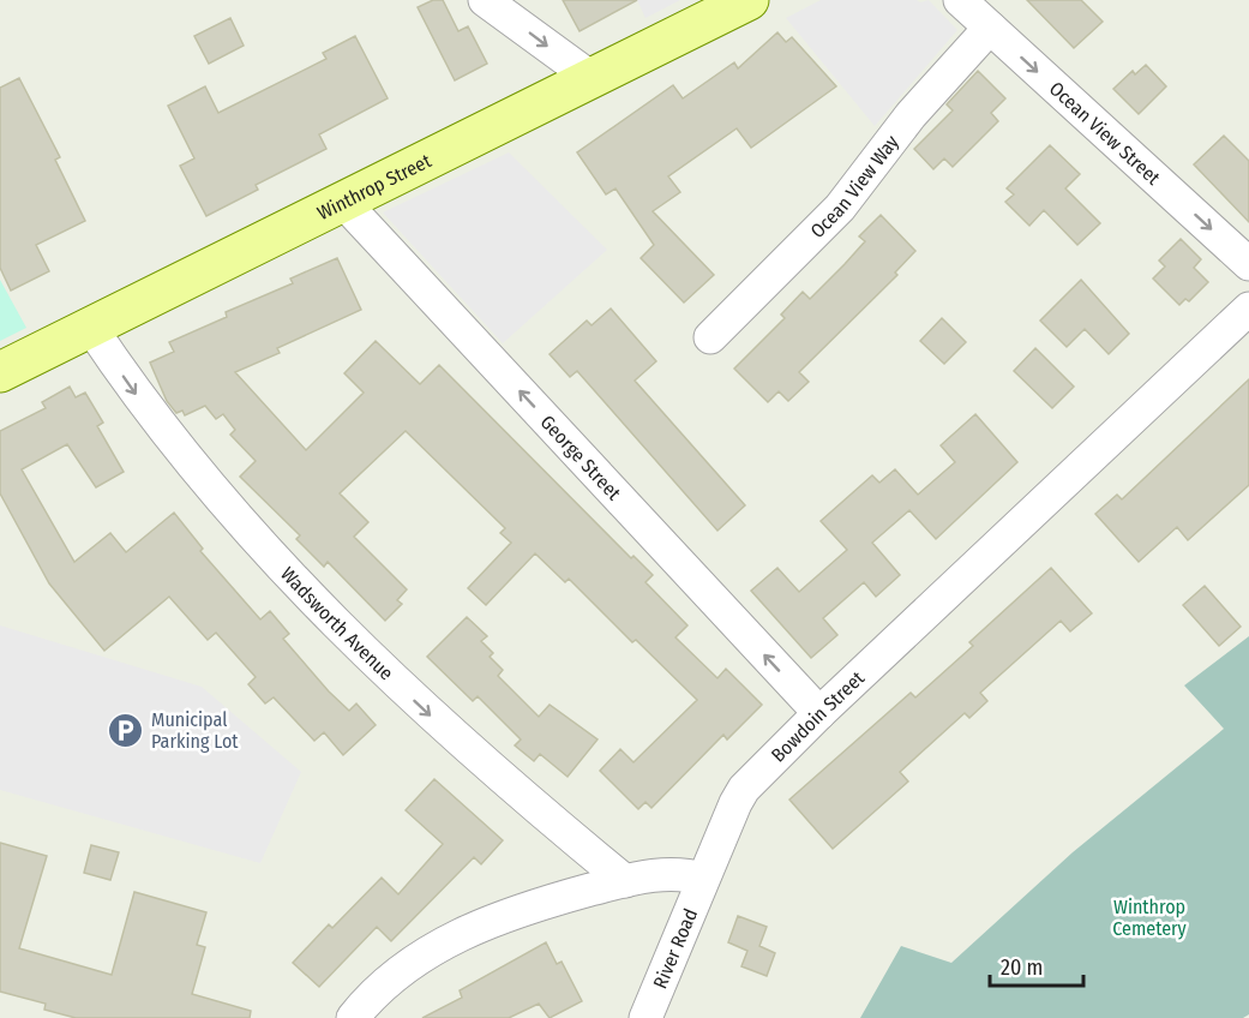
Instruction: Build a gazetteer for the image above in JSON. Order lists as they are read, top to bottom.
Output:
{
  "streets": {
    "main road": ["Winthrop Street"],
    "street": [
      "Ocean View Street",
      "Ocean View Way",
      "George Street",
      "Wadsworth Avenue",
      "Bowdoin Street",
      "River Road"
    ]
  },
  "crossings": [
    ["Ocean View Street", "Ocean View Way"],
    ["Winthrop Street", "George Street"],
    ["Winthrop Street", "Wadsworth Avenue"],
    ["George Street", "Bowdoin Street"],
    ["Bowdoin Street", "River Road"]
  ],
  "one_way": ["Ocean View Street", "George Street", "Wadsworth Avenue"],
  "parks": ["Winthrop Cemetery"],
  "places": {
    "parking": ["Municipal Parking Lot"]
  },
  "scale_bar": "20 m"
}
